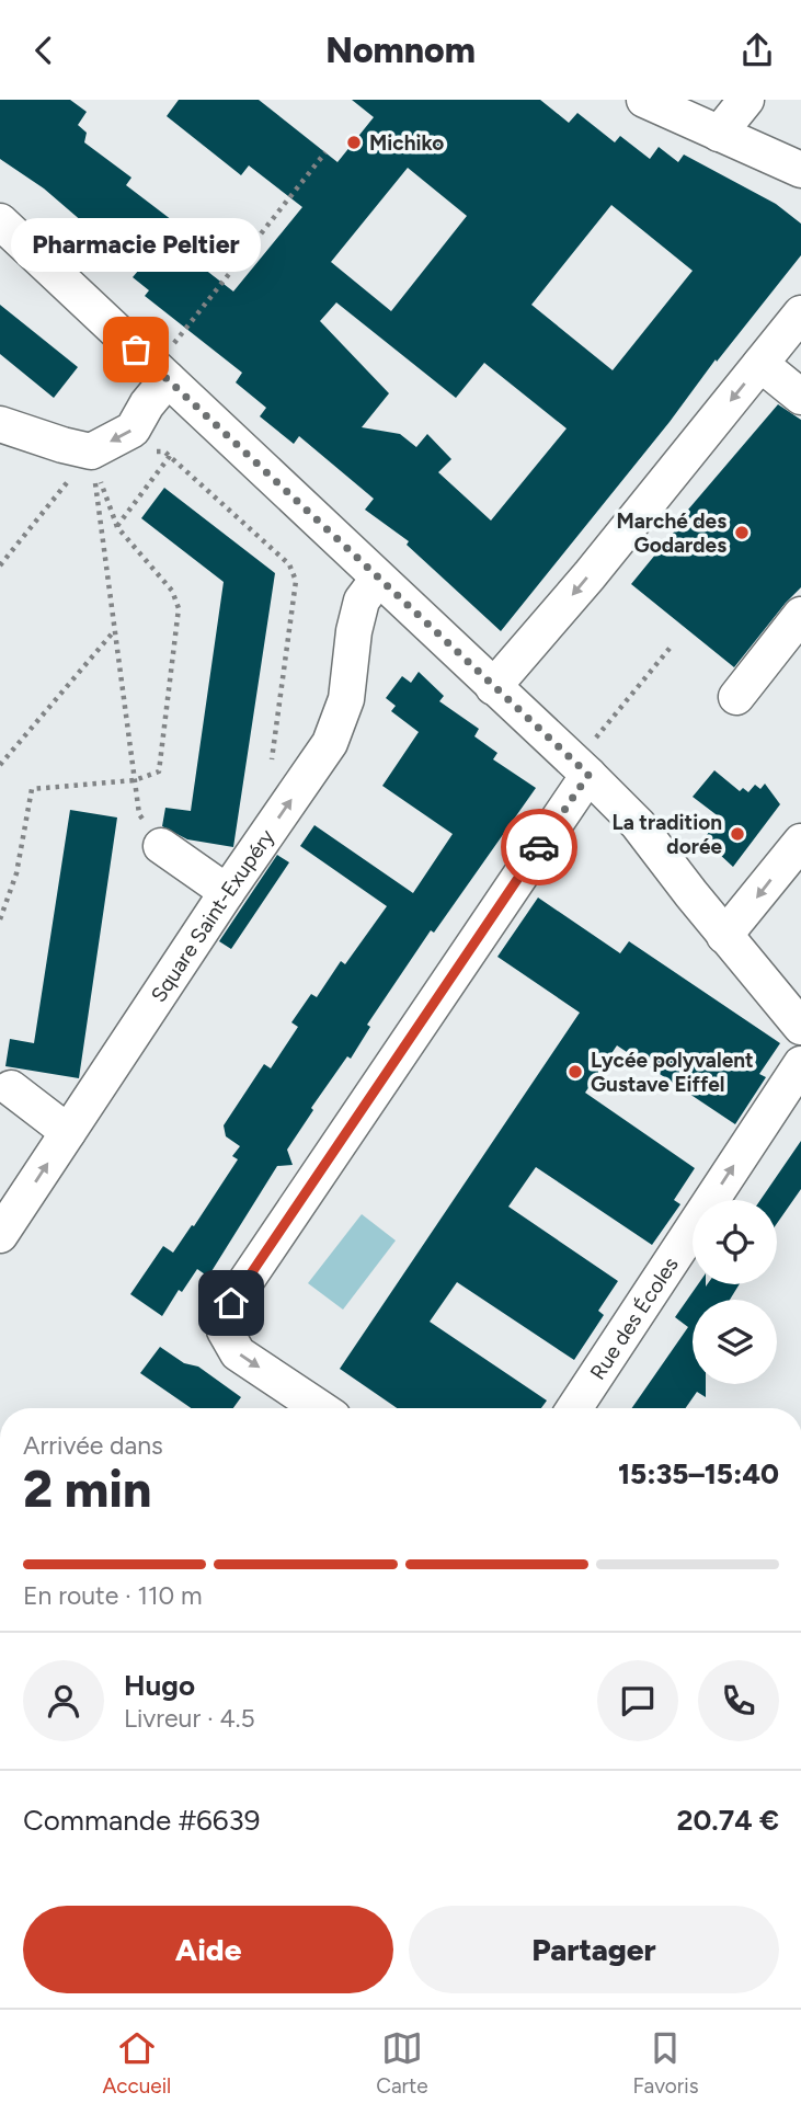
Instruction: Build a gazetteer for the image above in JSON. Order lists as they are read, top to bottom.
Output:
{
  "streets": {
    "street": ["Square Saint-Exupéry", "Rue des Écoles"]
  },
  "one_way": ["Square Saint-Exupéry", "Rue des Écoles"],
  "places": [
    "Michiko",
    "Pharmacie Peltier",
    "Marché des Godardes",
    "La tradition dorée",
    "Lycée polyvalent Gustave Eiffel"
  ],
  "page": {
    "header": "Nomnom",
    "bubble": "Pharmacie Peltier",
    "heading": ["2 min", "Arrivée dans", "15:35–15:40"],
    "panel": [
      "Hugo",
      "Livreur · 4.5",
      "Commande #6639",
      "20.74 €"
    ],
    "bar": "En route · 110 m",
    "buttons": ["Aide", "Partager"],
    "tabs": ["Accueil", "Carte", "Favoris"]
  }
}
